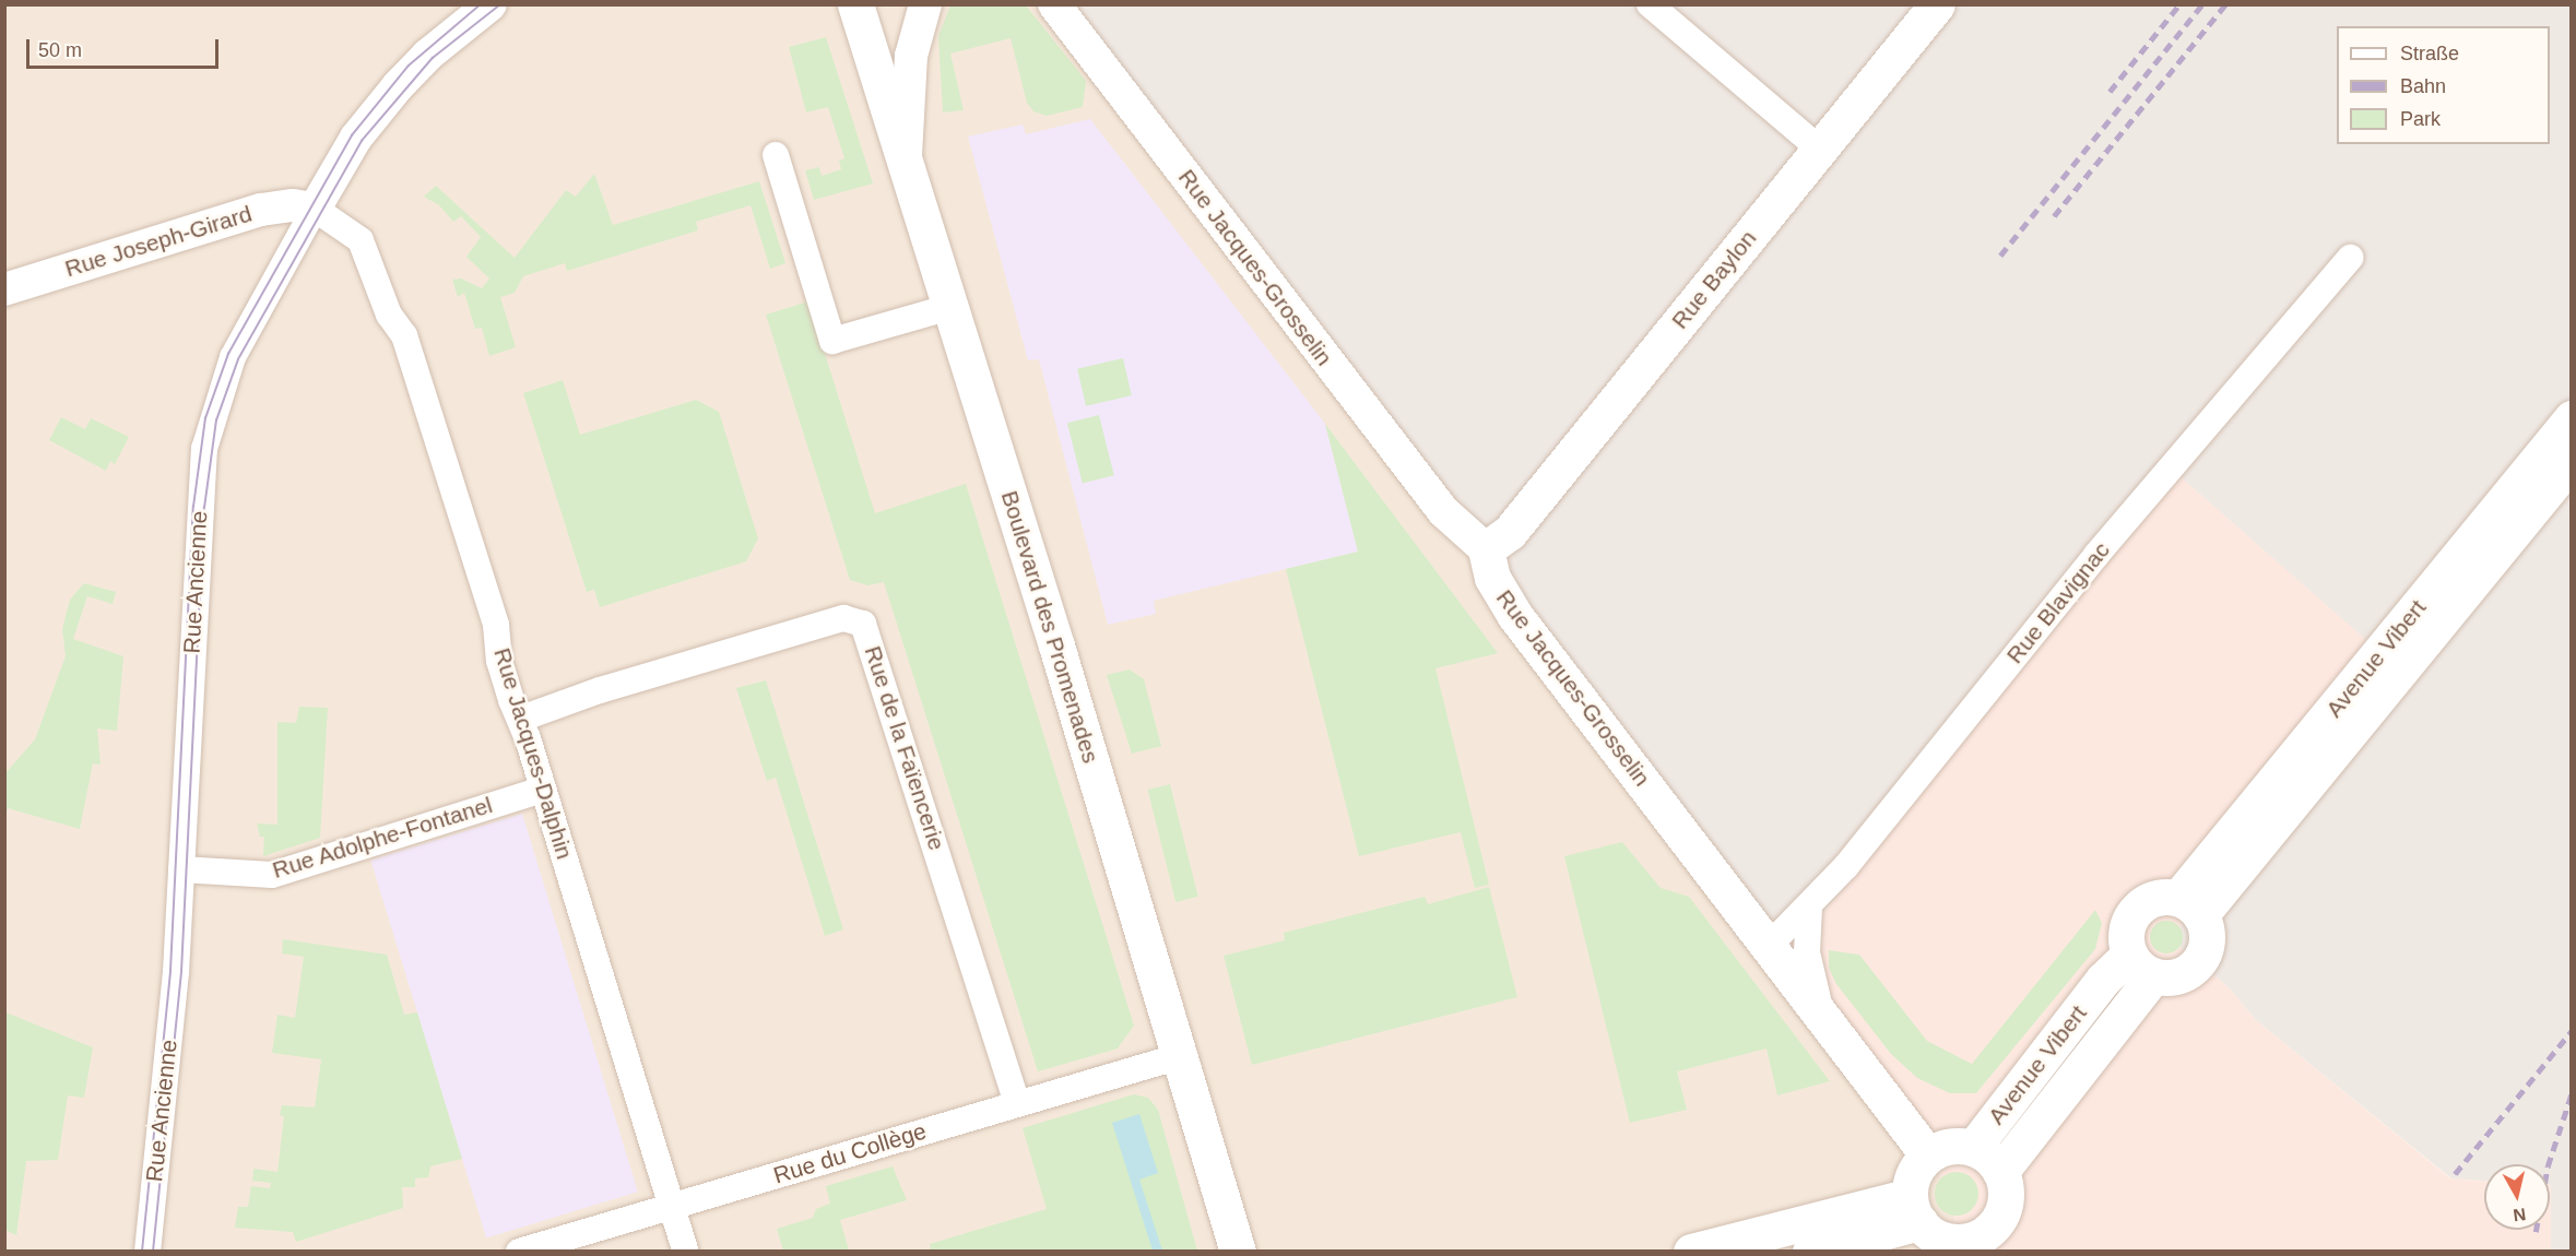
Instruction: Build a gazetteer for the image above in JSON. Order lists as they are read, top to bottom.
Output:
{
  "streets": {
    "main road": [
      "Rue Jacques-Grosselin",
      "Rue Baylon",
      "Boulevard des Promenades",
      "Avenue Vibert"
    ],
    "street": [
      "Rue Joseph-Girard",
      "Rue Ancienne",
      "Rue Blavignac",
      "Rue de la Faïencerie",
      "Rue Jacques-Dalphin",
      "Rue Adolphe-Fontanel",
      "Rue du Collège"
    ]
  },
  "crossings": [
    ["Rue Joseph-Girard", "Rue Ancienne"],
    ["Rue Joseph-Girard", "Rue Jacques-Dalphin"],
    ["Rue Jacques-Grosselin", "Rue Baylon"],
    ["Rue Jacques-Grosselin", "Rue Blavignac"],
    ["Rue Jacques-Grosselin", "Avenue Vibert"],
    ["Rue Ancienne", "Rue Jacques-Dalphin"],
    ["Rue Ancienne", "Rue Adolphe-Fontanel"],
    ["Boulevard des Promenades", "Rue du Collège"],
    ["Rue de la Faïencerie", "Rue Jacques-Dalphin"],
    ["Rue de la Faïencerie", "Rue du Collège"],
    ["Rue Jacques-Dalphin", "Rue Adolphe-Fontanel"],
    ["Rue Jacques-Dalphin", "Rue du Collège"]
  ],
  "legend": ["Straße", "Bahn", "Park"],
  "scale_bar": "50 m",
  "north": "bottom"
}
